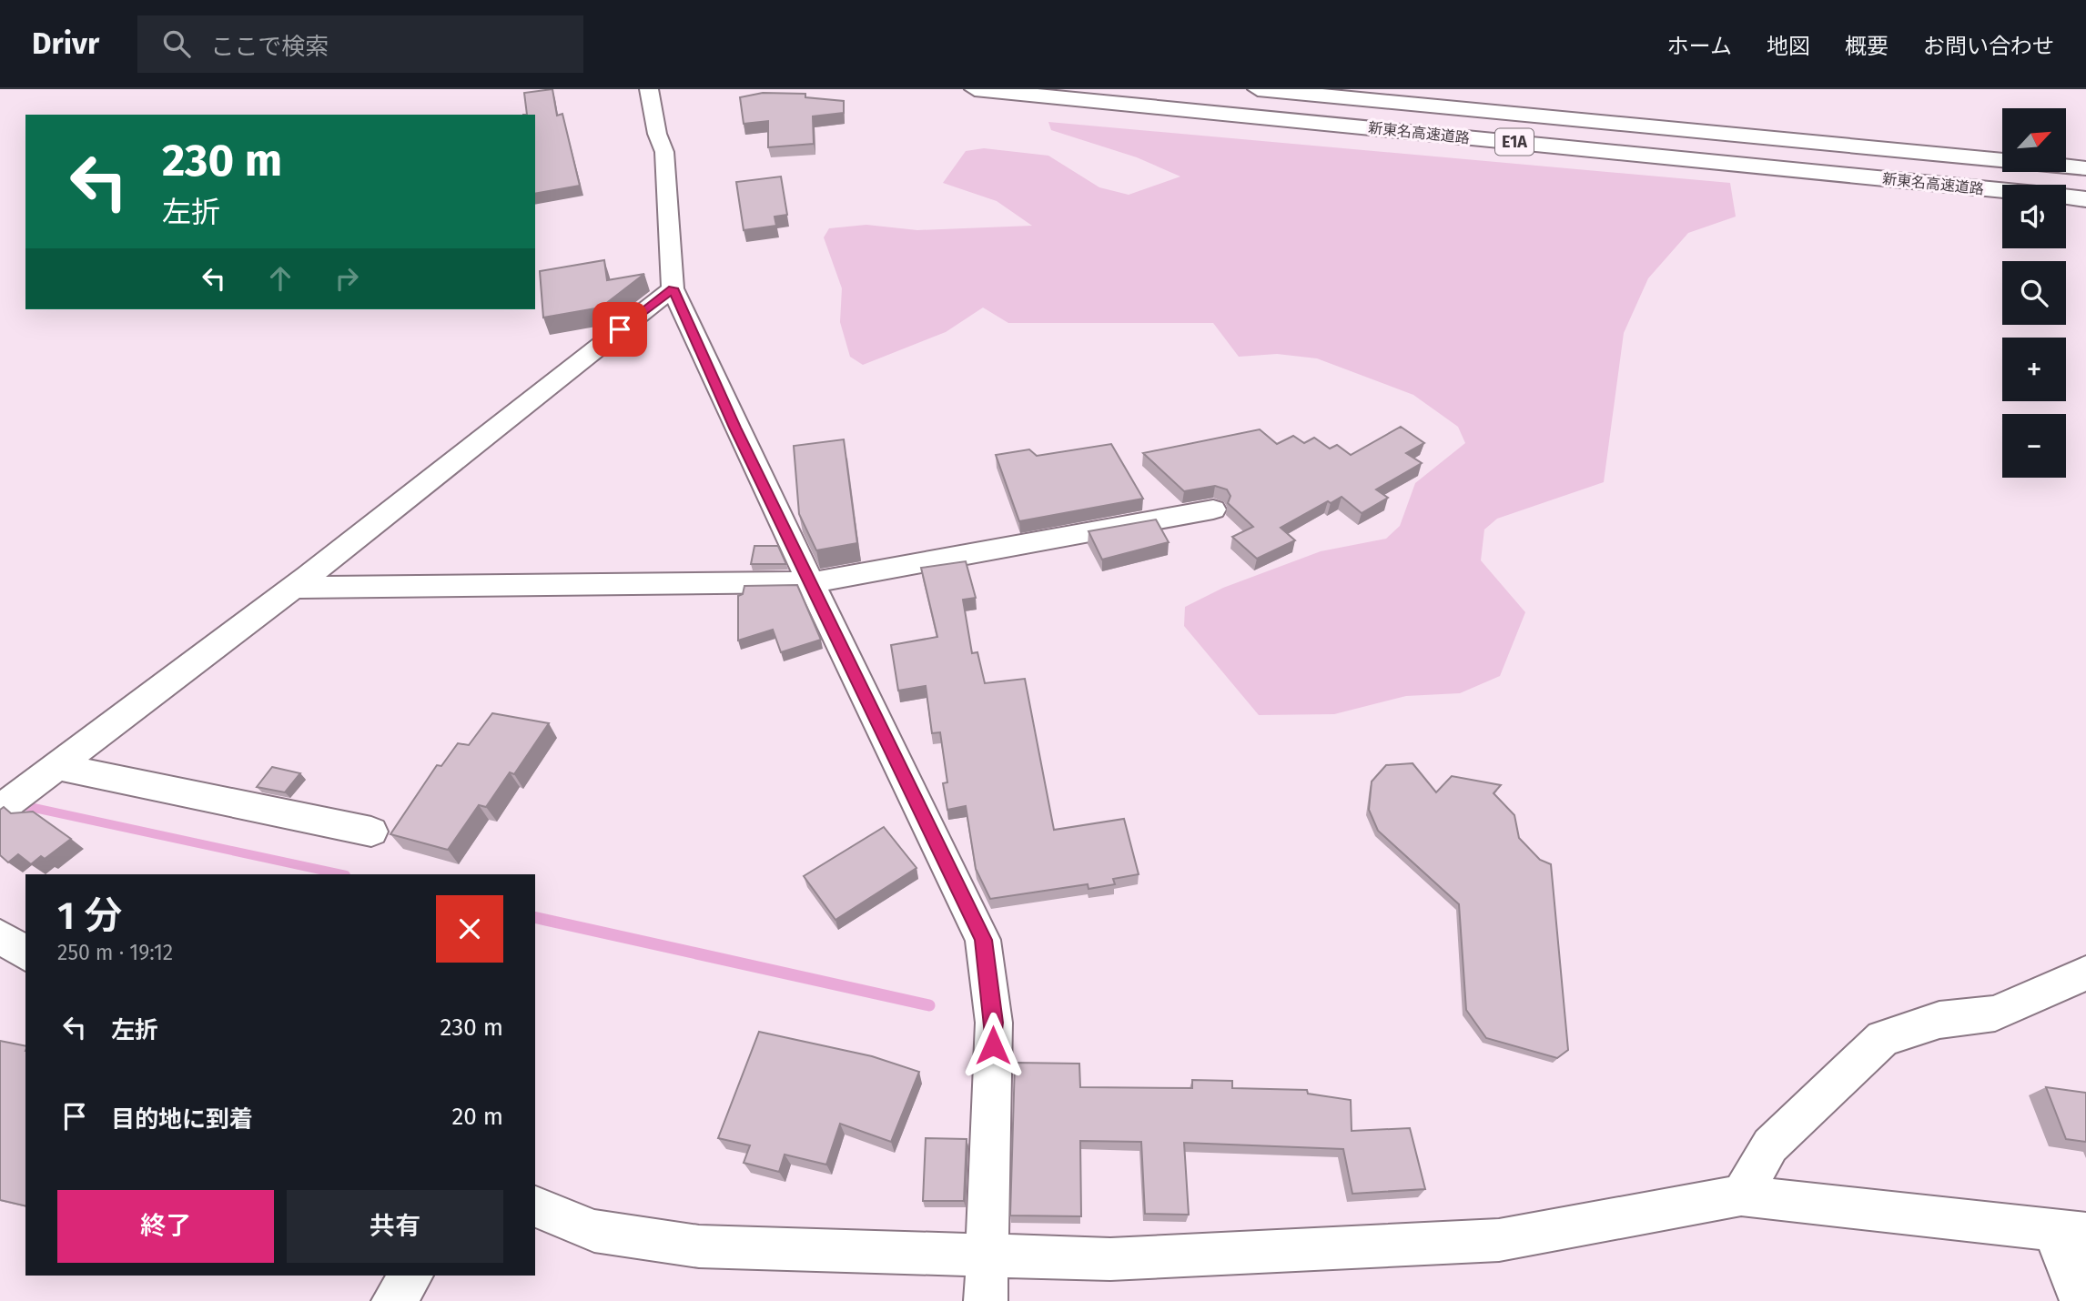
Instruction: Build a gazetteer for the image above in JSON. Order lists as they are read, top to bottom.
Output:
{
  "streets": {
    "highway": ["新東名高速道路", "E1A"]
  },
  "north": "top right",
  "page": {
    "header": "Drivr",
    "search": "ここで検索",
    "nav": [
      "ホーム",
      "地図",
      "概要",
      "お問い合わせ"
    ],
    "map_buttons": ["+", "−"],
    "turn": ["230 m", "左折"],
    "heading": ["1 分", "250 m · 19:12"],
    "list": [
      {
        "name": "左折",
        "value": "230 m"
      },
      {
        "name": "目的地に到着",
        "value": "20 m"
      }
    ],
    "buttons": ["終了", "共有"]
  }
}
